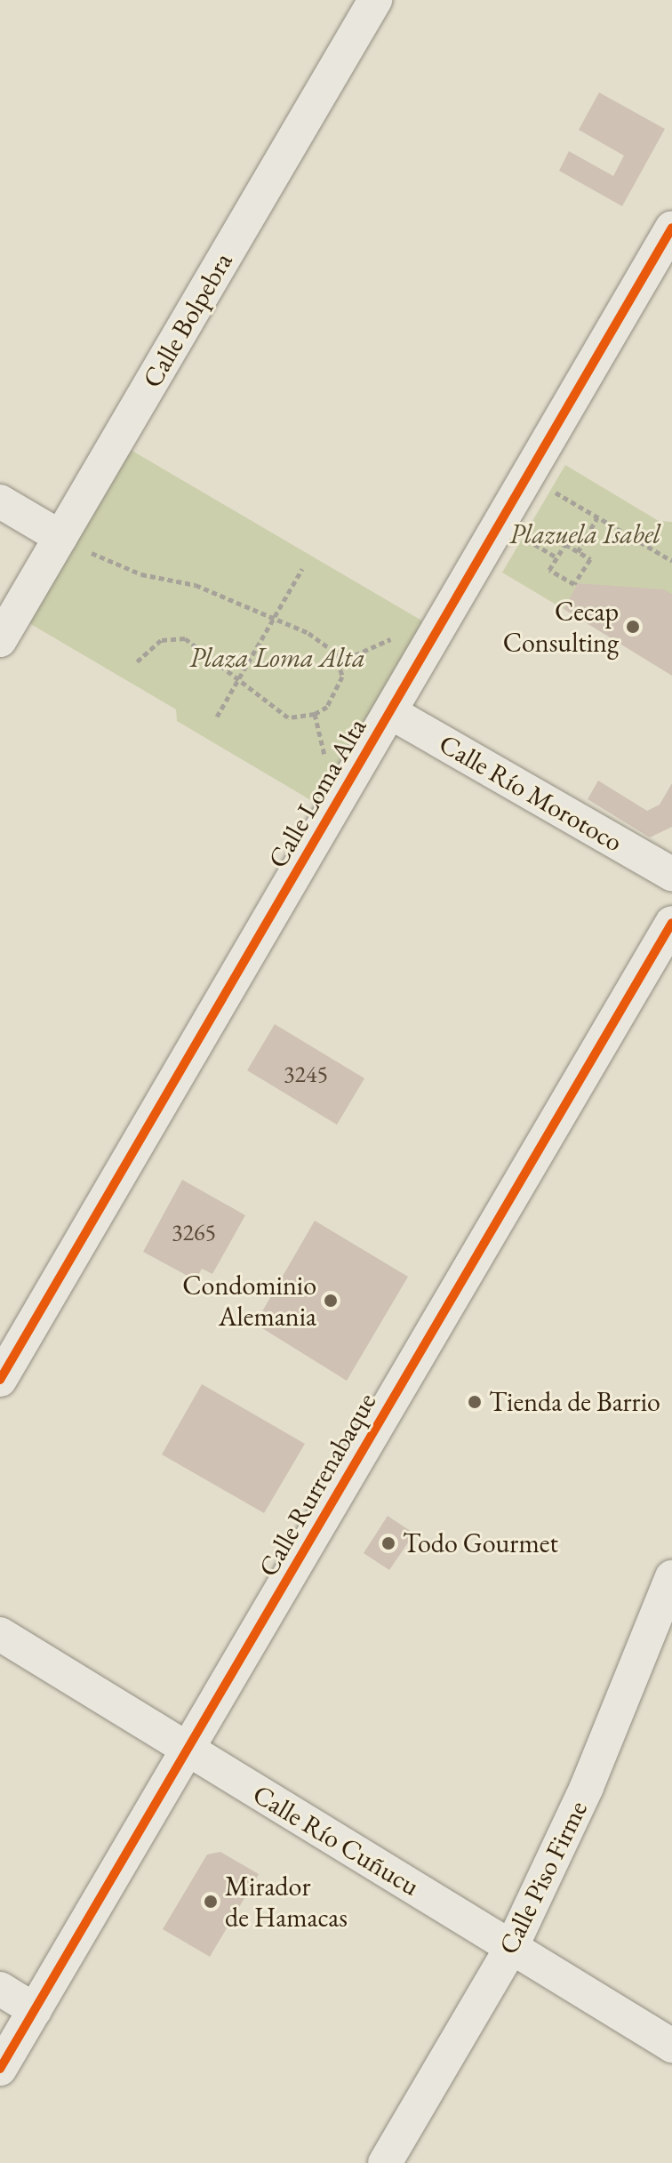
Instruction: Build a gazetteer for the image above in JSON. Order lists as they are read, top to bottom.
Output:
{
  "streets": {
    "street": [
      "Calle Bolpebra",
      "Calle Loma Alta",
      "Calle Río Morotoco",
      "Calle Rurrenabaque",
      "Calle Río Cuñucu",
      "Calle Piso Firme"
    ]
  },
  "crossings": [
    ["Calle Loma Alta", "Calle Río Morotoco"],
    ["Calle Rurrenabaque", "Calle Río Cuñucu"],
    ["Calle Río Cuñucu", "Calle Piso Firme"]
  ],
  "parks": ["Plazuela Isabel", "Plaza Loma Alta"],
  "places": [
    "Cecap Consulting",
    "Condominio Alemania",
    "Tienda de Barrio",
    "Todo Gourmet",
    "Mirador de Hamacas"
  ],
  "house_numbers": ["3245", "3265"]
}
